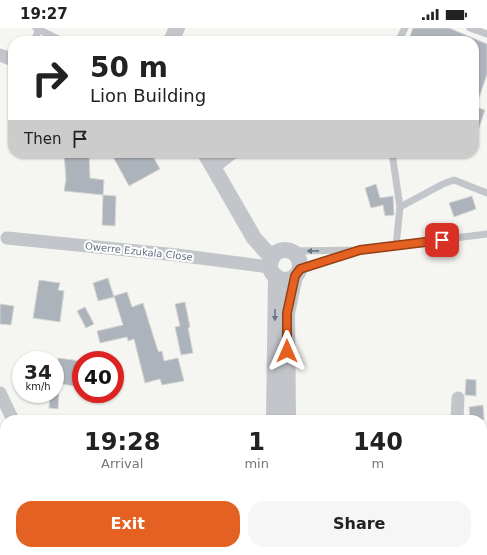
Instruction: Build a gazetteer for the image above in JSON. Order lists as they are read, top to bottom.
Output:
{
  "streets": {
    "street": ["Owerre Ezukala Close"]
  },
  "page": {
    "status": "19:27",
    "turn": ["50 m", "Lion Building"],
    "then": "Then",
    "speed": "34 km/h",
    "limit": "40",
    "eta": [
      "19:28",
      "Arrival",
      "1",
      "min",
      "140",
      "m"
    ],
    "buttons": ["Exit", "Share"]
  }
}
